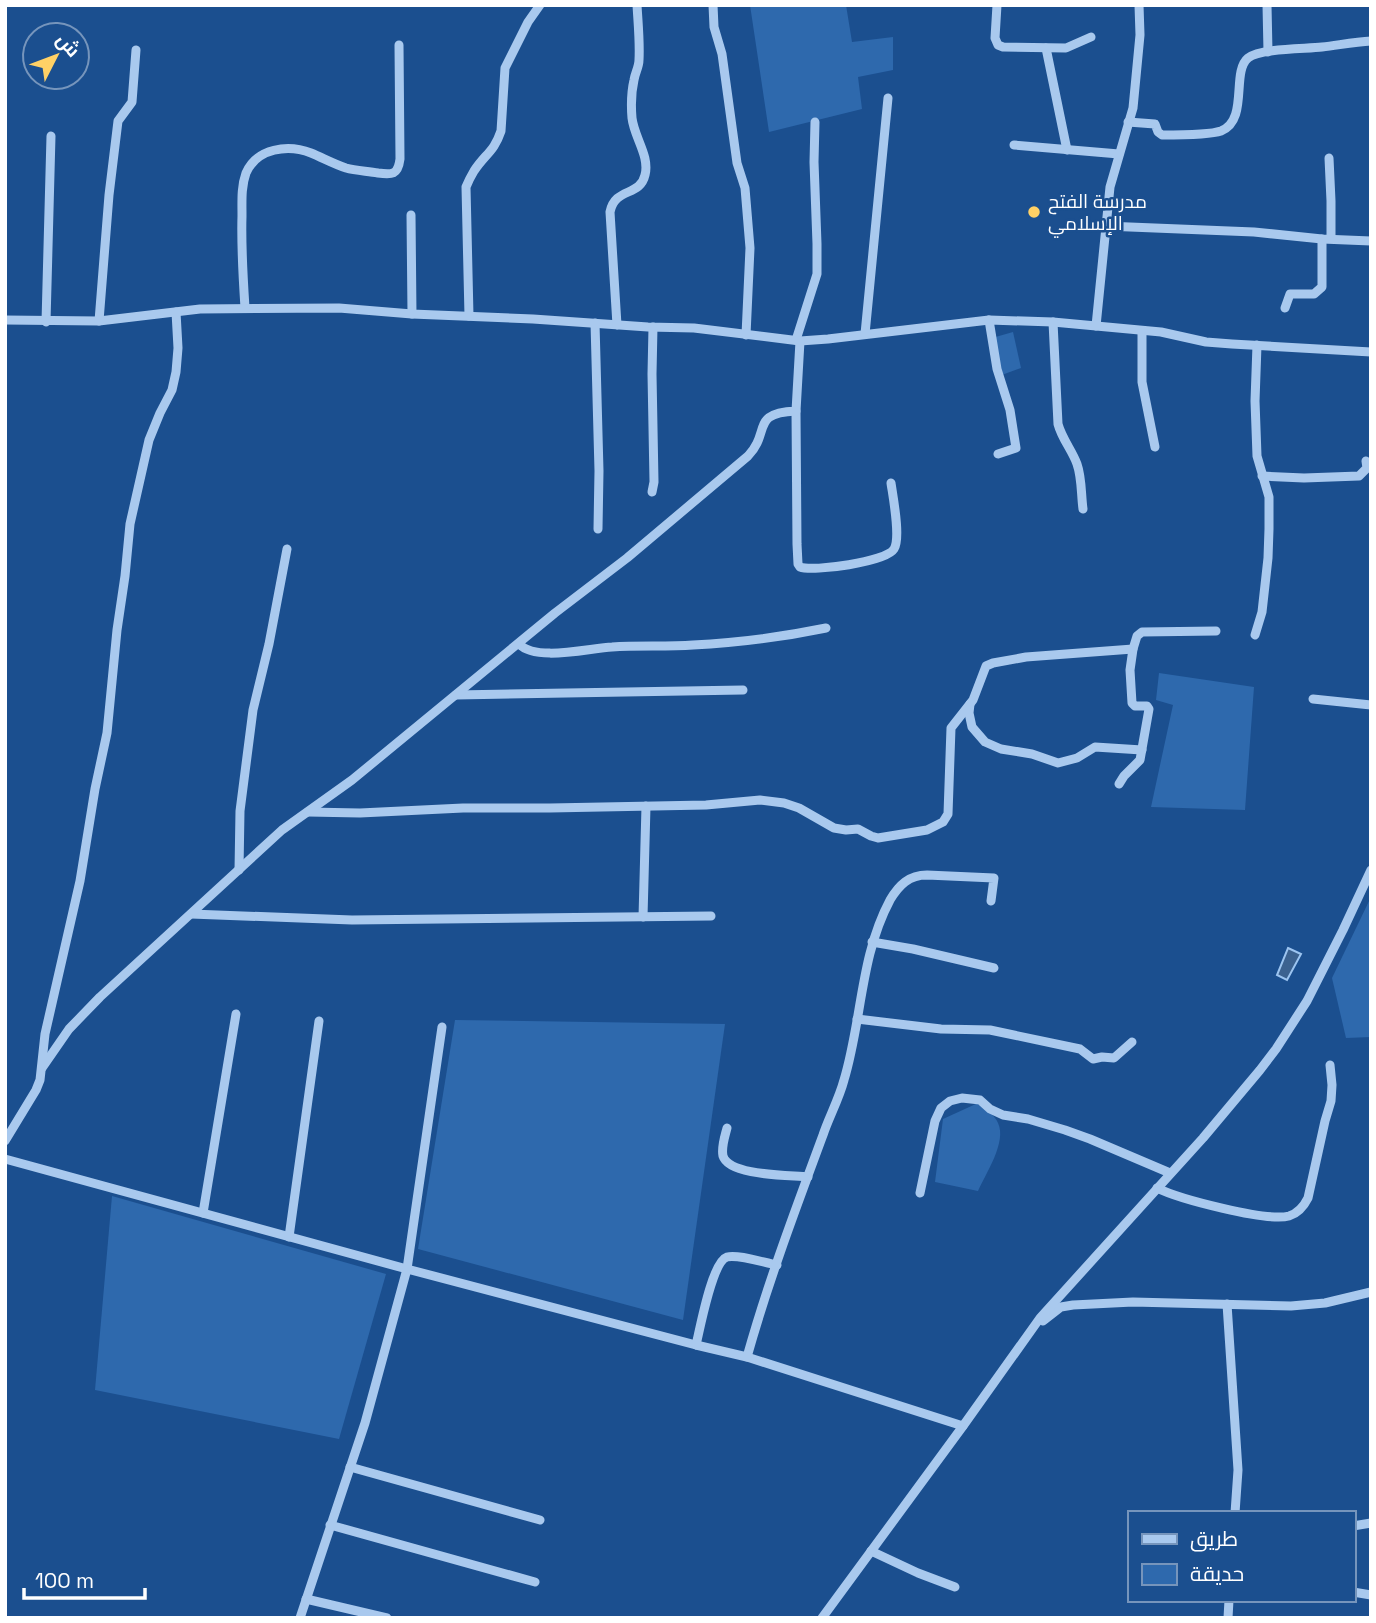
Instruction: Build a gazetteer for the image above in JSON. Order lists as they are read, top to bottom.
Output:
{
  "places": ["مدرسة الفتح الإسلامي"],
  "legend": ["طريق", "حديقة"],
  "scale_bar": "100 m",
  "north": "top right"
}
